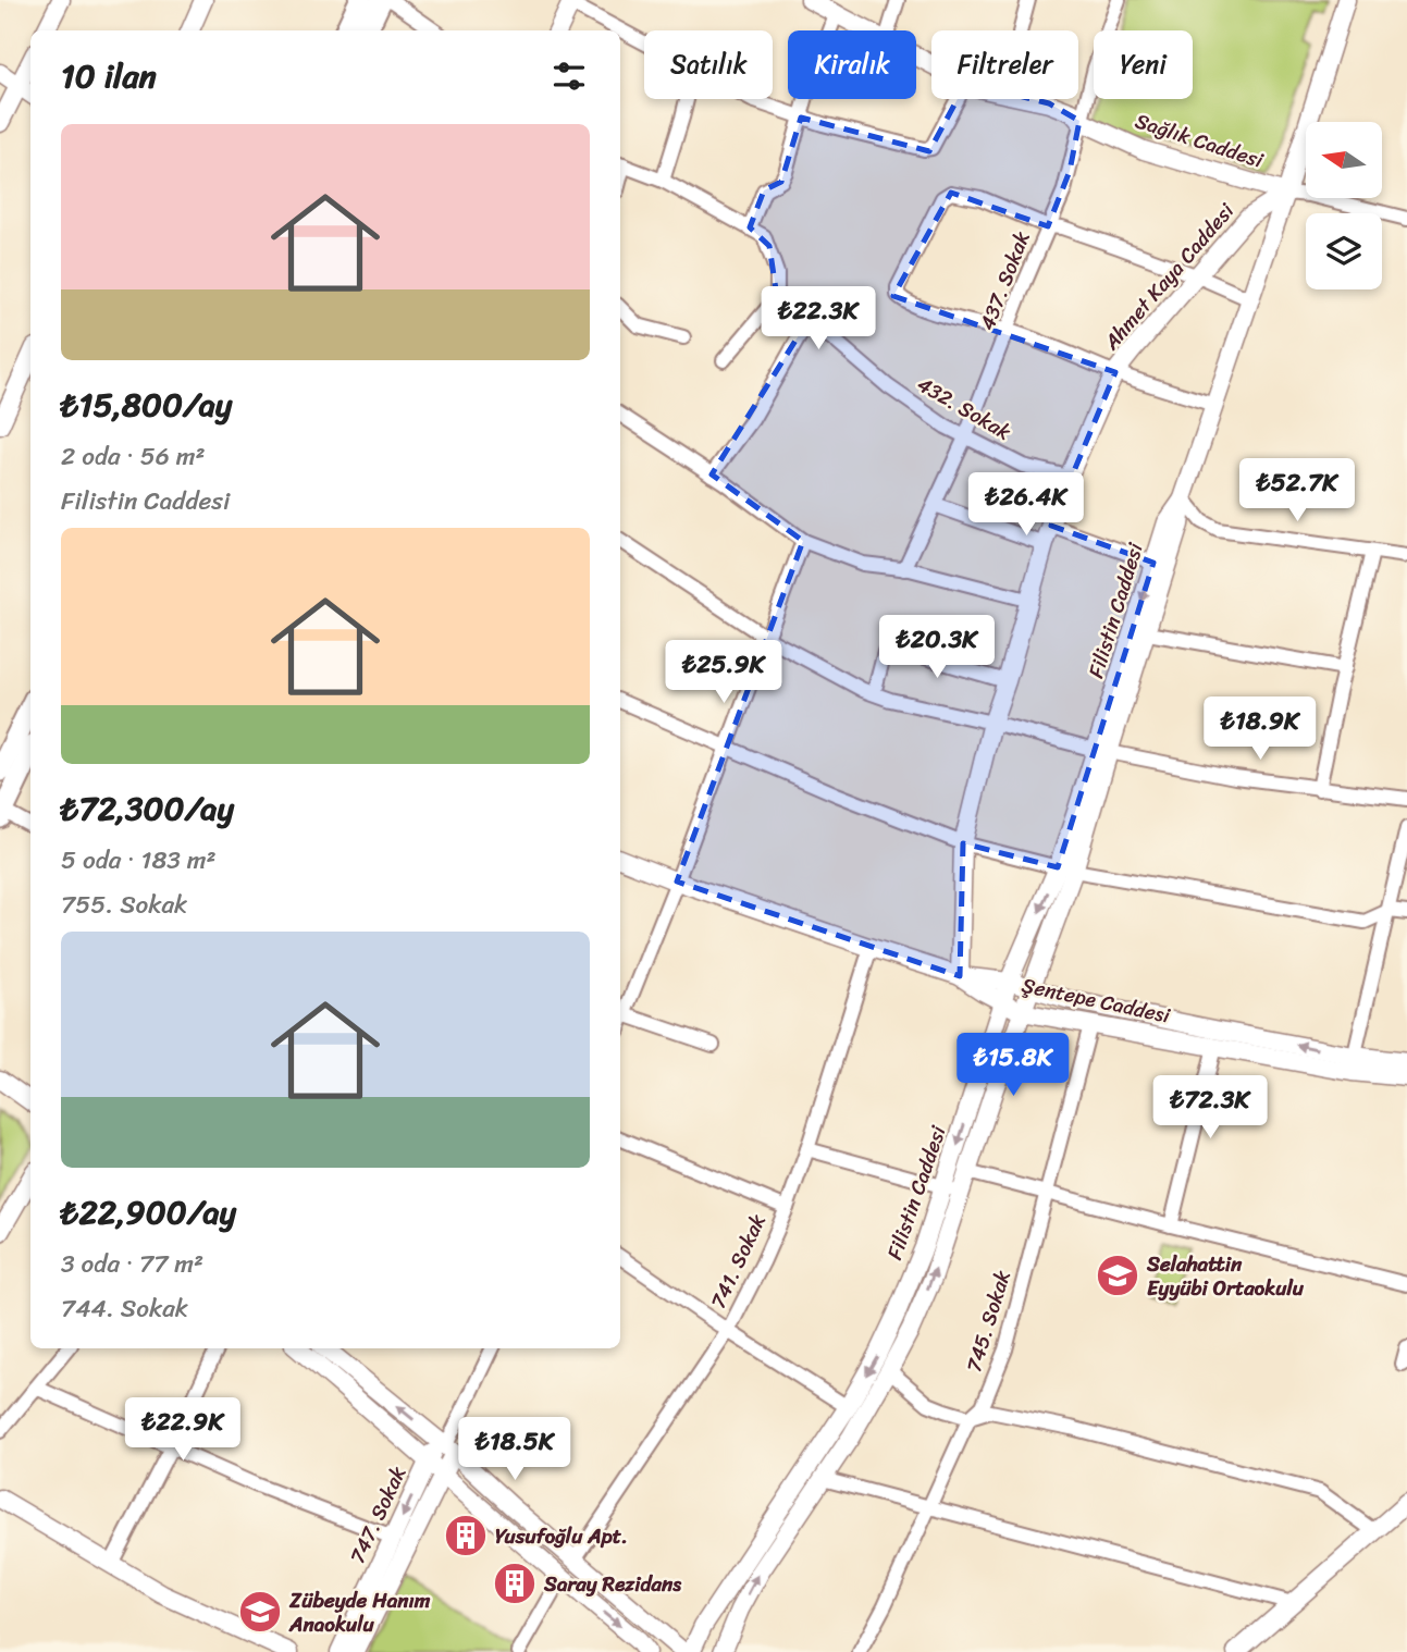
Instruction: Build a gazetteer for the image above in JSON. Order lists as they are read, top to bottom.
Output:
{
  "streets": {
    "street": [
      "Sağlık Caddesi",
      "Ahmet Kaya Caddesi",
      "437. Sokak",
      "432. Sokak",
      "Filistin Caddesi",
      "Şentepe Caddesi",
      "741. Sokak",
      "745. Sokak",
      "747. Sokak"
    ]
  },
  "crossings": [
    ["Sağlık Caddesi", "Ahmet Kaya Caddesi"],
    ["Sağlık Caddesi", "437. Sokak"],
    ["Sağlık Caddesi", "Filistin Caddesi"],
    ["Ahmet Kaya Caddesi", "432. Sokak"],
    ["Ahmet Kaya Caddesi", "Filistin Caddesi"],
    ["Ahmet Kaya Caddesi", "Şentepe Caddesi"],
    ["437. Sokak", "432. Sokak"],
    ["Filistin Caddesi", "Şentepe Caddesi"],
    ["Şentepe Caddesi", "741. Sokak"],
    ["Şentepe Caddesi", "745. Sokak"]
  ],
  "places": {
    "school or university": ["Selahattin Eyyübi Ortaokulu", "Zübeyde Hanım Anaokulu"],
    "building": ["Yusufoğlu Apt.", "Saray Rezidans"]
  },
  "north": "left",
  "page": {
    "chip": [
      "Satılık",
      "Kiralık",
      "Filtreler",
      "Yeni"
    ],
    "heading": "10 ilan",
    "list": [
      {
        "name": "₺15,800/ay",
        "note": "2 oda · 56 m² · Filistin Caddesi"
      },
      {
        "name": "₺72,300/ay",
        "note": "5 oda · 183 m² · 755. Sokak"
      },
      {
        "name": "₺22,900/ay",
        "note": "3 oda · 77 m² · 744. Sokak"
      }
    ],
    "price": [
      "₺22.3K",
      "₺52.7K",
      "₺26.4K",
      "₺20.3K",
      "₺25.9K",
      "₺18.9K",
      "₺15.8K",
      "₺72.3K",
      "₺22.9K",
      "₺18.5K"
    ]
  }
}
